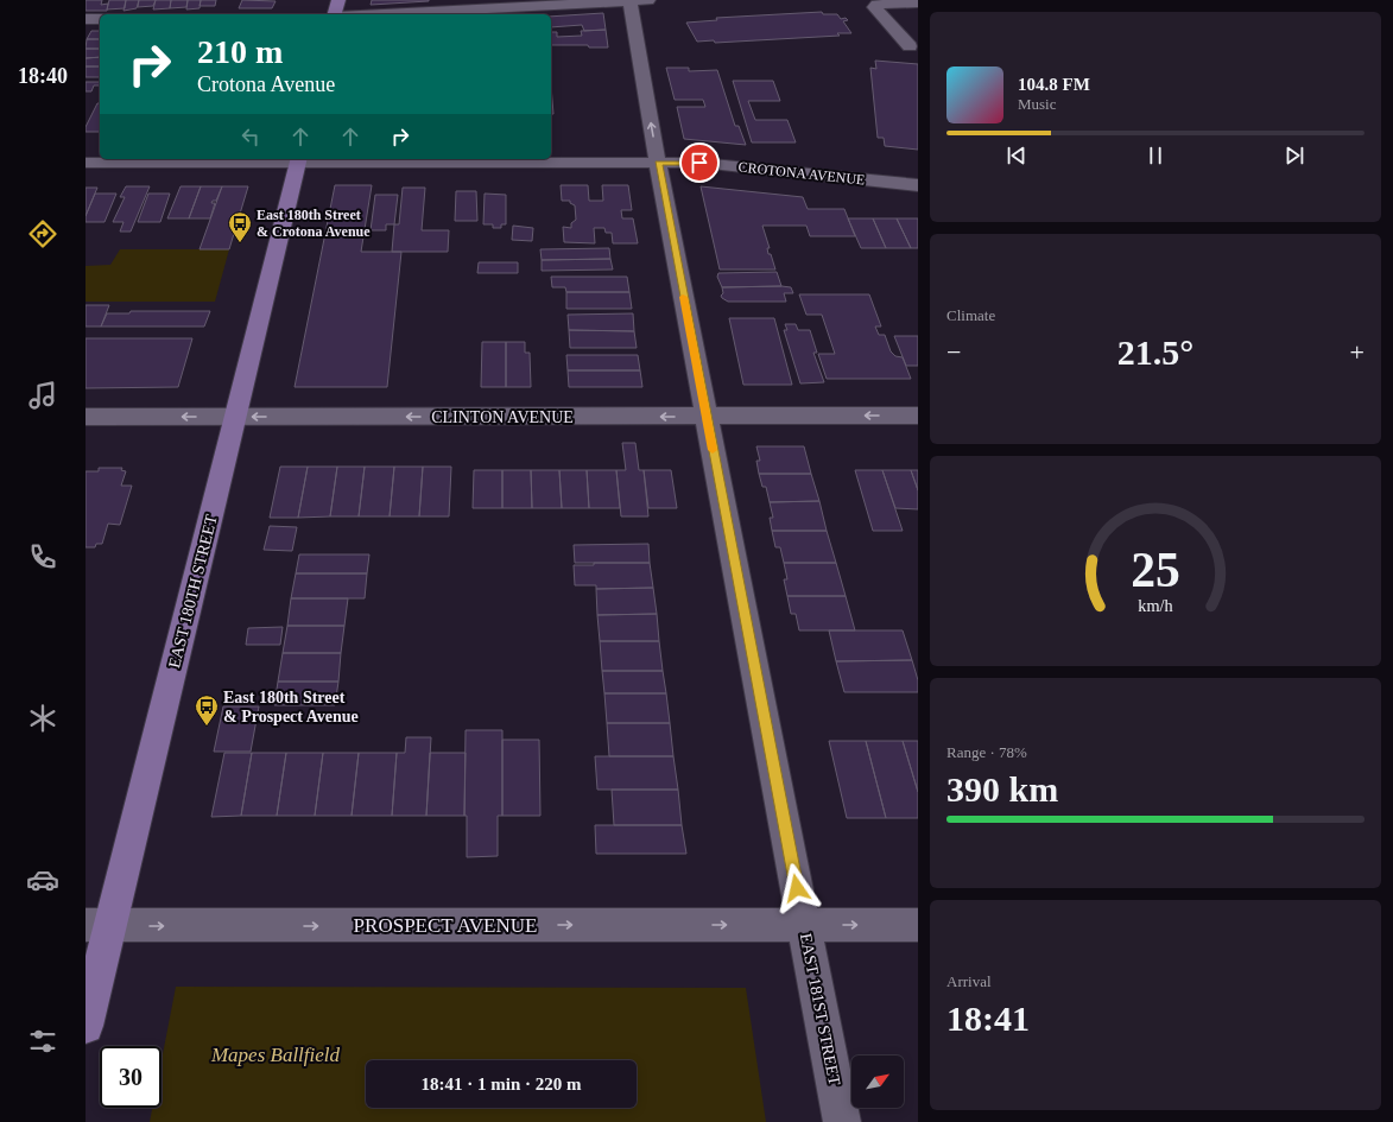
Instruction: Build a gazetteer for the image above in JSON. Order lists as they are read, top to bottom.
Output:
{
  "streets": {
    "main road": ["EAST 180TH STREET"],
    "street": [
      "CROTONA AVENUE",
      "CLINTON AVENUE",
      "PROSPECT AVENUE",
      "EAST 181ST STREET"
    ]
  },
  "crossings": [
    ["CROTONA AVENUE", "EAST 180TH STREET"],
    ["CROTONA AVENUE", "EAST 181ST STREET"],
    ["CLINTON AVENUE", "EAST 180TH STREET"],
    ["CLINTON AVENUE", "EAST 181ST STREET"],
    ["EAST 180TH STREET", "PROSPECT AVENUE"],
    ["PROSPECT AVENUE", "EAST 181ST STREET"]
  ],
  "one_way": ["CLINTON AVENUE", "PROSPECT AVENUE"],
  "parks": ["Mapes Ballfield"],
  "places": {
    "bus stop": ["East 180th Street & Crotona Avenue", "East 180th Street & Prospect Avenue"]
  },
  "north": "top right",
  "page": {
    "tabs": "18:40",
    "turn": ["210 m", "Crotona Avenue"],
    "song": ["104.8 FM", "Music"],
    "tile": [
      "Climate",
      ["Range · 78%", "390 km"],
      ["Arrival", "18:41"]
    ],
    "heat": ["−", "21.5°", "+"],
    "limit": "30",
    "trip": "18:41 · 1 min · 220 m",
    "gauge": ["25", "km/h"]
  }
}
